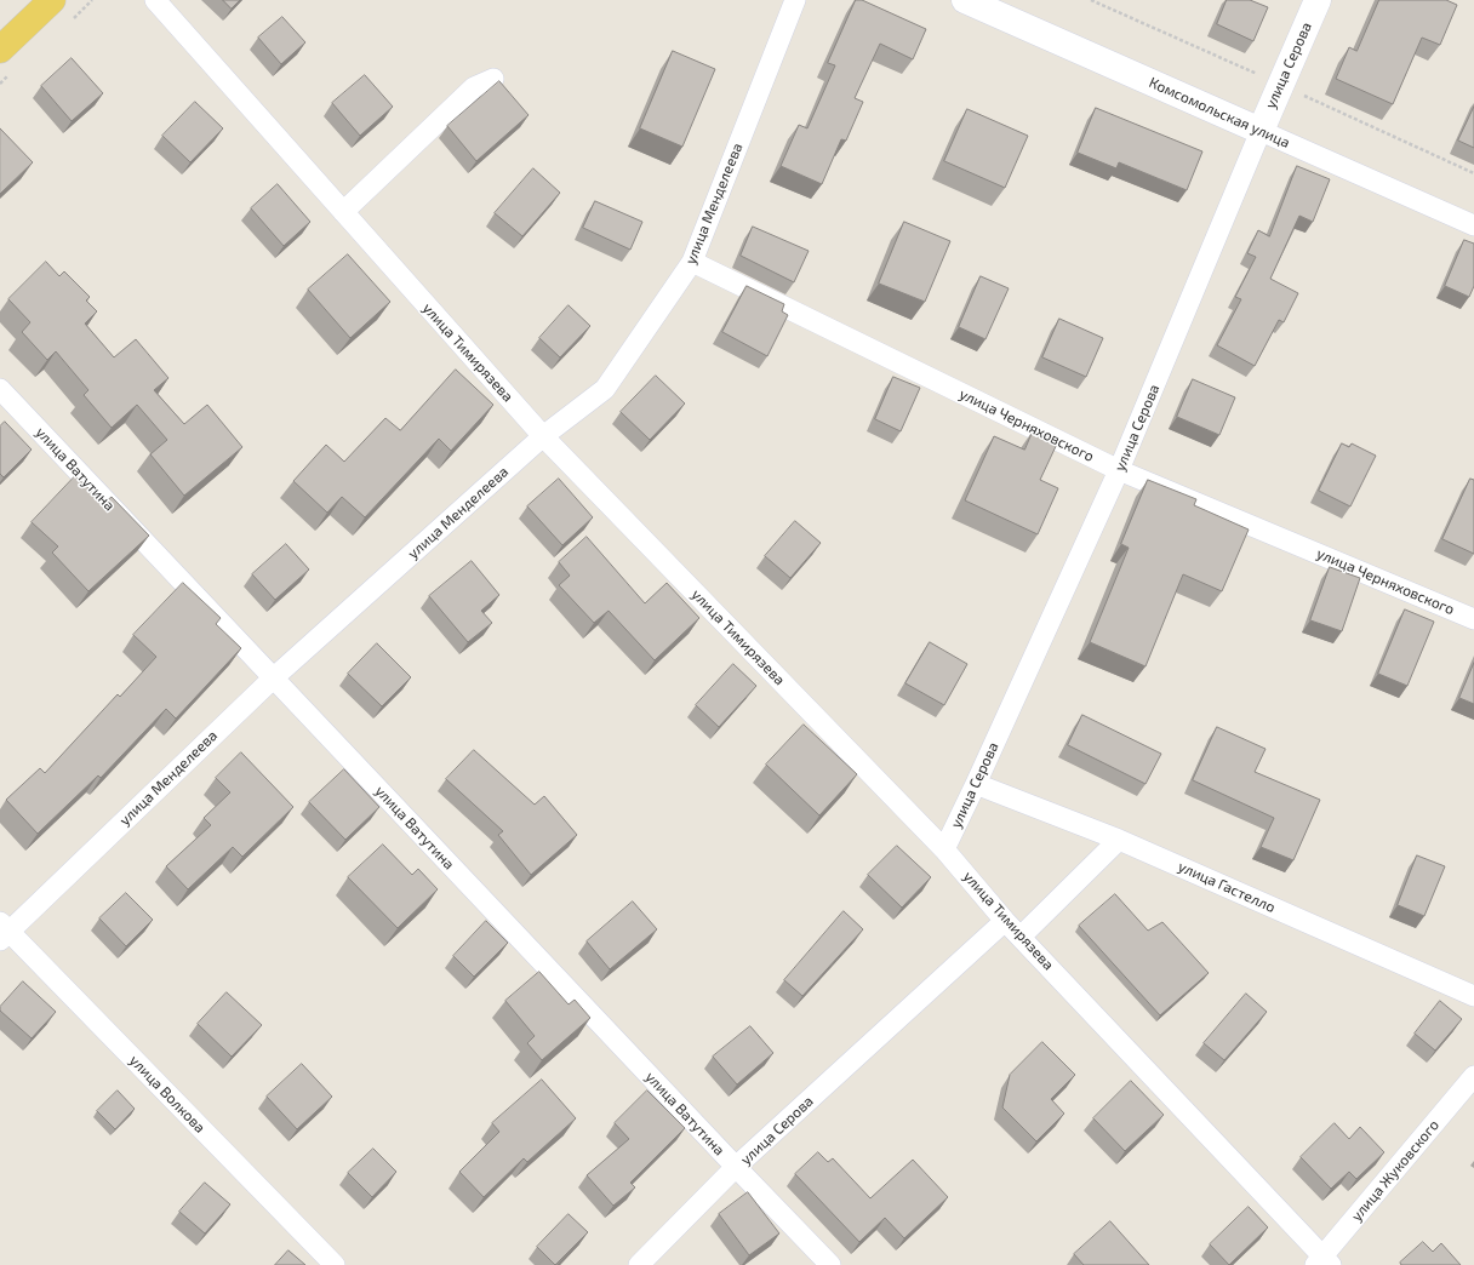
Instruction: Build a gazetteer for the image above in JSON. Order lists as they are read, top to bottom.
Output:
{
  "streets": {
    "main road": ["улица Серова", "Комсомольская улица"],
    "street": [
      "улица Менделеева",
      "улица Тимирязева",
      "улица Черняховского",
      "улица Ватутина",
      "улица Гастелло",
      "улица Волкова",
      "улица Жуковского"
    ]
  },
  "crossings": [
    ["улица Серова", "Комсомольская улица"],
    ["улица Серова", "улица Тимирязева"],
    ["улица Серова", "улица Черняховского"],
    ["улица Серова", "улица Ватутина"],
    ["улица Серова", "улица Гастелло"],
    ["улица Менделеева", "улица Тимирязева"],
    ["улица Менделеева", "улица Черняховского"],
    ["улица Менделеева", "улица Ватутина"],
    ["улица Менделеева", "улица Волкова"],
    ["улица Тимирязева", "улица Жуковского"]
  ]
}
